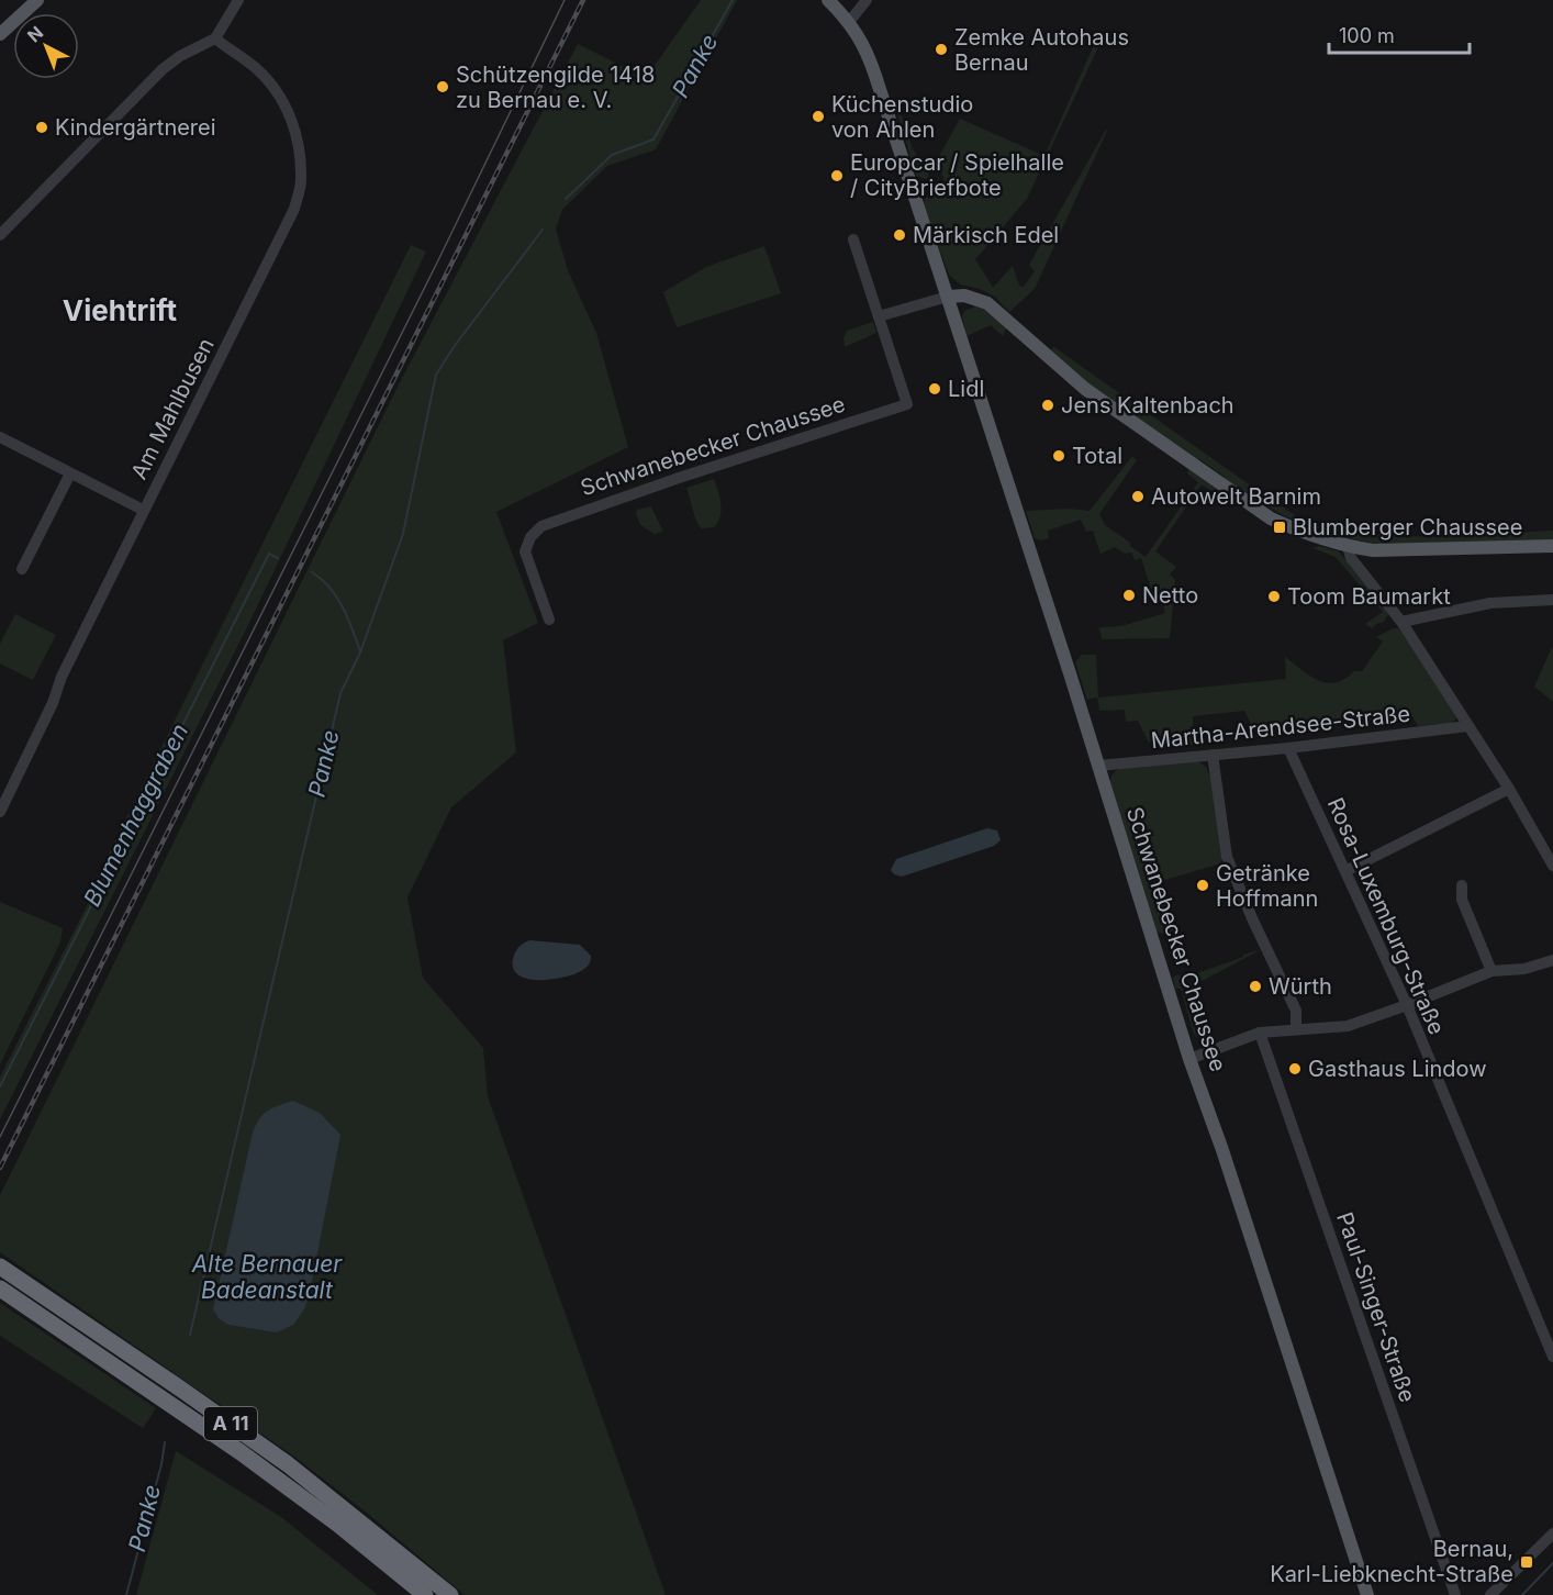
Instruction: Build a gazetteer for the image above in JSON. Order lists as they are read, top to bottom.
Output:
{
  "streets": {
    "highway": ["A 11"],
    "main road": ["Schwanebecker Chaussee"],
    "street": [
      "Am Mahlbusen",
      "Martha-Arendsee-Straße",
      "Rosa-Luxemburg-Straße",
      "Paul-Singer-Straße"
    ]
  },
  "crossings": [
    ["Schwanebecker Chaussee", "Martha-Arendsee-Straße"],
    ["Martha-Arendsee-Straße", "Rosa-Luxemburg-Straße"]
  ],
  "districts": ["Viehtrift"],
  "water": ["Panke", "Blumenhaggraben", "Alte Bernauer Badeanstalt"],
  "places": {
    "other": [
      "Zemke Autohaus Bernau",
      "Schützengilde 1418 zu Bernau e. V.",
      "Küchenstudio von Ahlen",
      "Kindergärtnerei",
      "Europcar / Spielhalle / CityBriefbote",
      "Märkisch Edel",
      "Lidl",
      "Jens Kaltenbach",
      "Total",
      "Autowelt Barnim",
      "Netto",
      "Toom Baumarkt",
      "Getränke Hoffmann",
      "Würth",
      "Gasthaus Lindow"
    ],
    "transit": ["Blumberger Chaussee", "Bernau, Karl-Liebknecht-Straße"]
  },
  "scale_bar": "100 m",
  "north": "top left"
}
